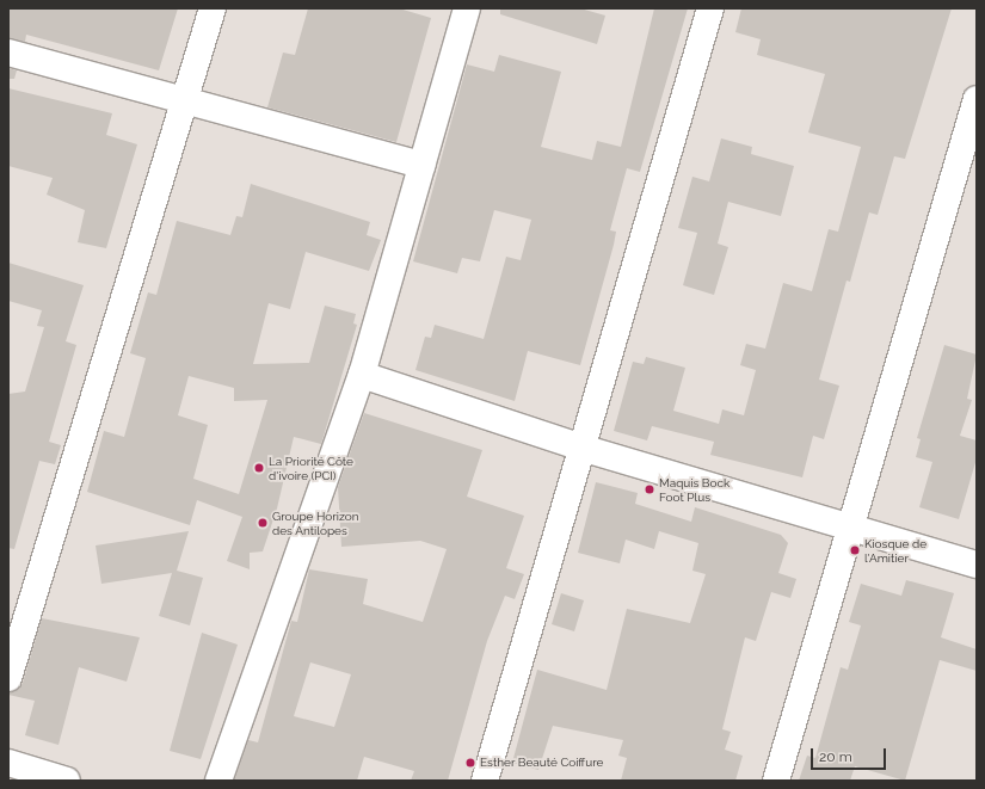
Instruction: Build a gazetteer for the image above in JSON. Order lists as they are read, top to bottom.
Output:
{
  "places": [
    "La Priorité Côte d'ivoire (PCI)",
    "Maquis Bock Foot Plus",
    "Groupe Horizon des Antilopes",
    "Kiosque de l'Amitier",
    "Esther Beauté Coiffure"
  ],
  "scale_bar": "20 m"
}
